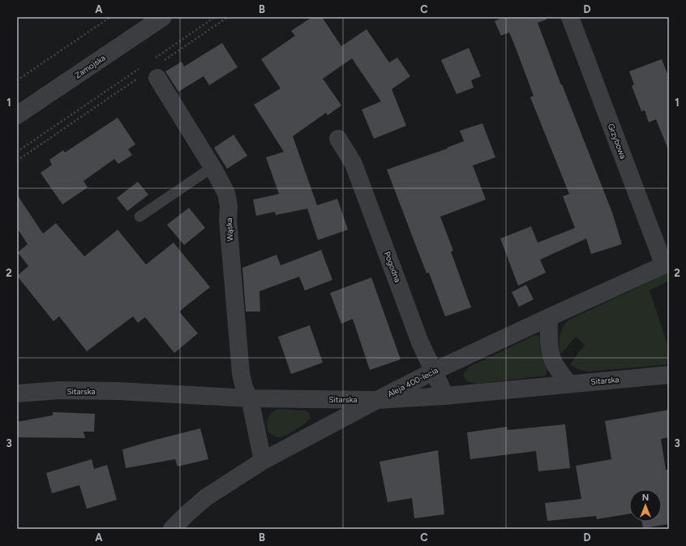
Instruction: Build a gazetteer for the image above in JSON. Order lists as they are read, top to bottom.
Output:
{
  "streets": {
    "street": [
      "Zamojska",
      "Grzybowa",
      "Wąska",
      "Pogodna",
      "Sitarska",
      "Aleja 400-lecia"
    ]
  },
  "crossings": [
    ["Grzybowa", "Aleja 400-lecia"],
    ["Wąska", "Sitarska"],
    ["Wąska", "Aleja 400-lecia"],
    ["Pogodna", "Sitarska"],
    ["Pogodna", "Aleja 400-lecia"],
    ["Sitarska", "Aleja 400-lecia"]
  ],
  "north": "top",
  "grid": {
    "columns": [
      "A",
      "B",
      "C",
      "D"
    ],
    "rows": ["1", "2", "3"]
  }
}
